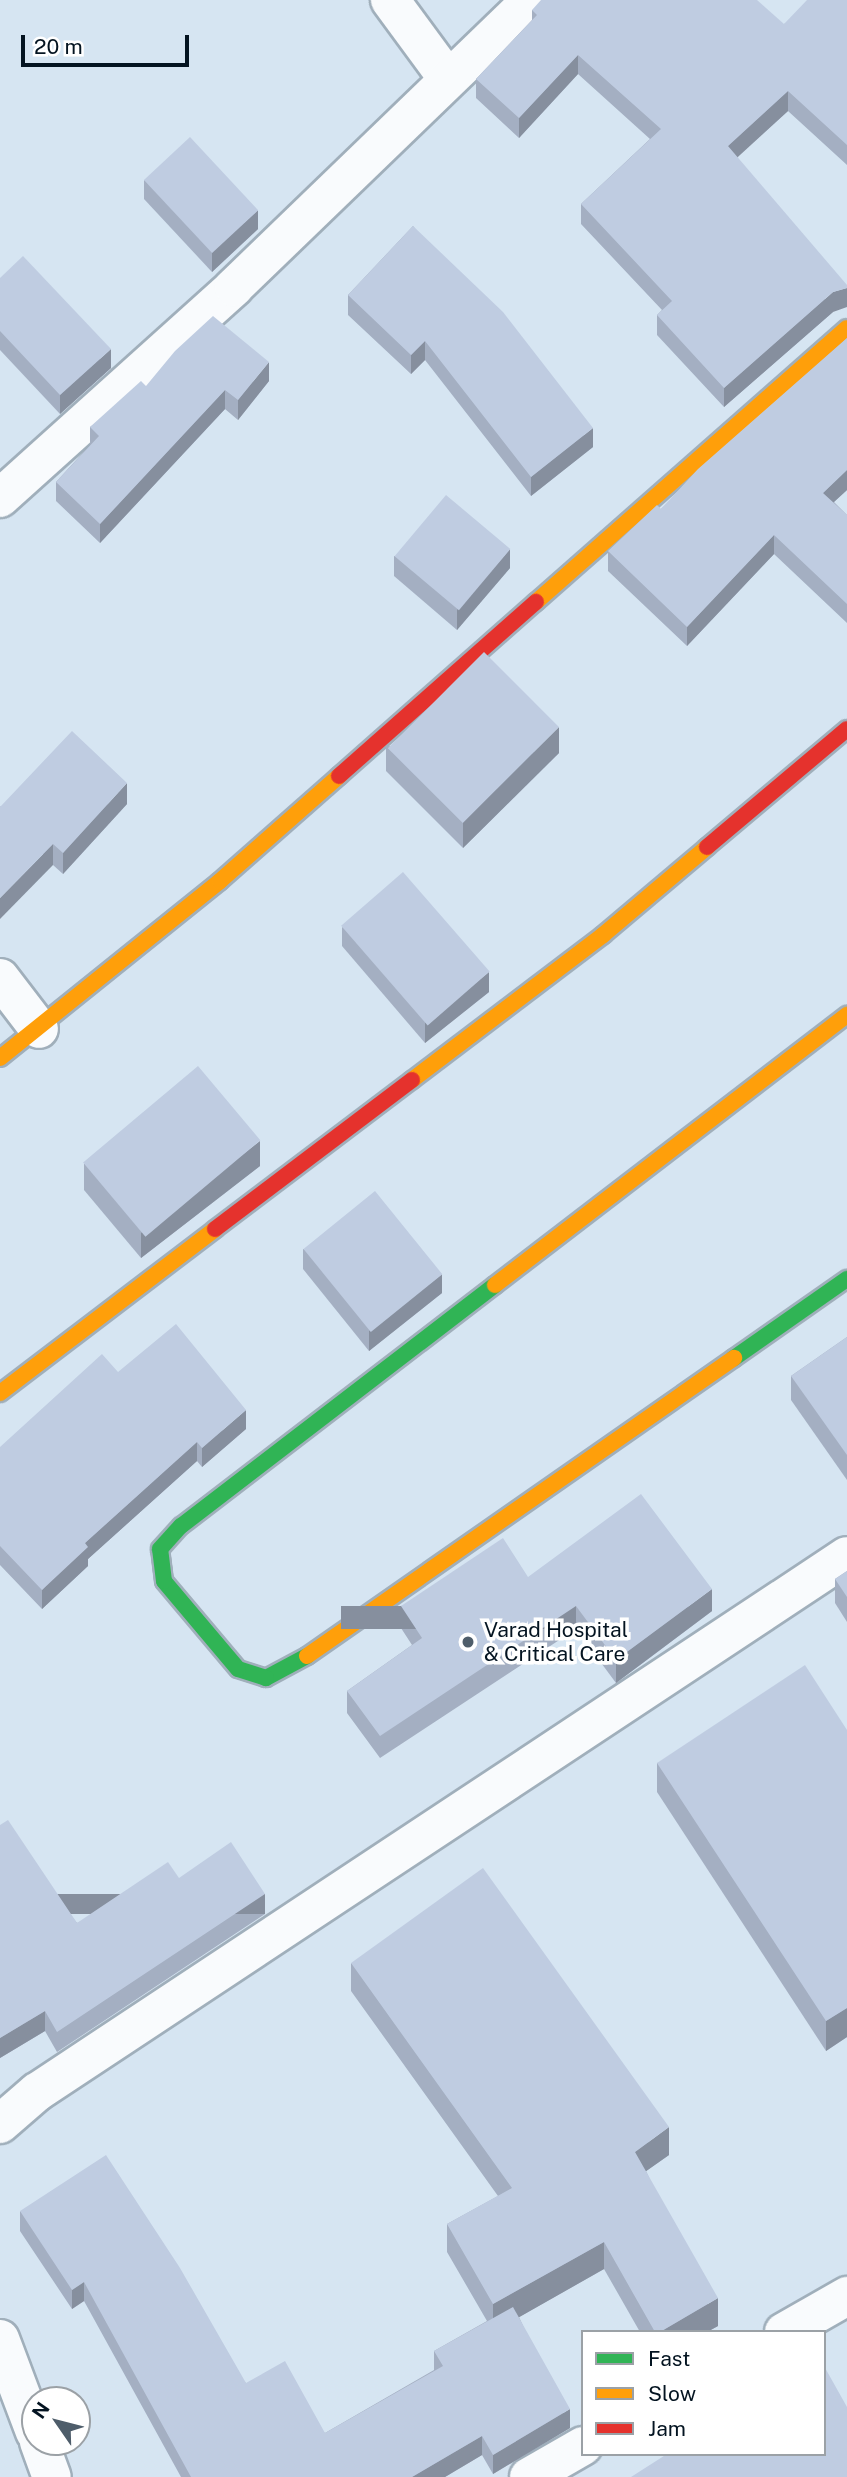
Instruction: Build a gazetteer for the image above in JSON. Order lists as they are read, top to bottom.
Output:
{
  "places": ["Varad Hospital & Critical Care"],
  "legend": ["Fast", "Slow", "Jam"],
  "scale_bar": "20 m",
  "north": "top left"
}
